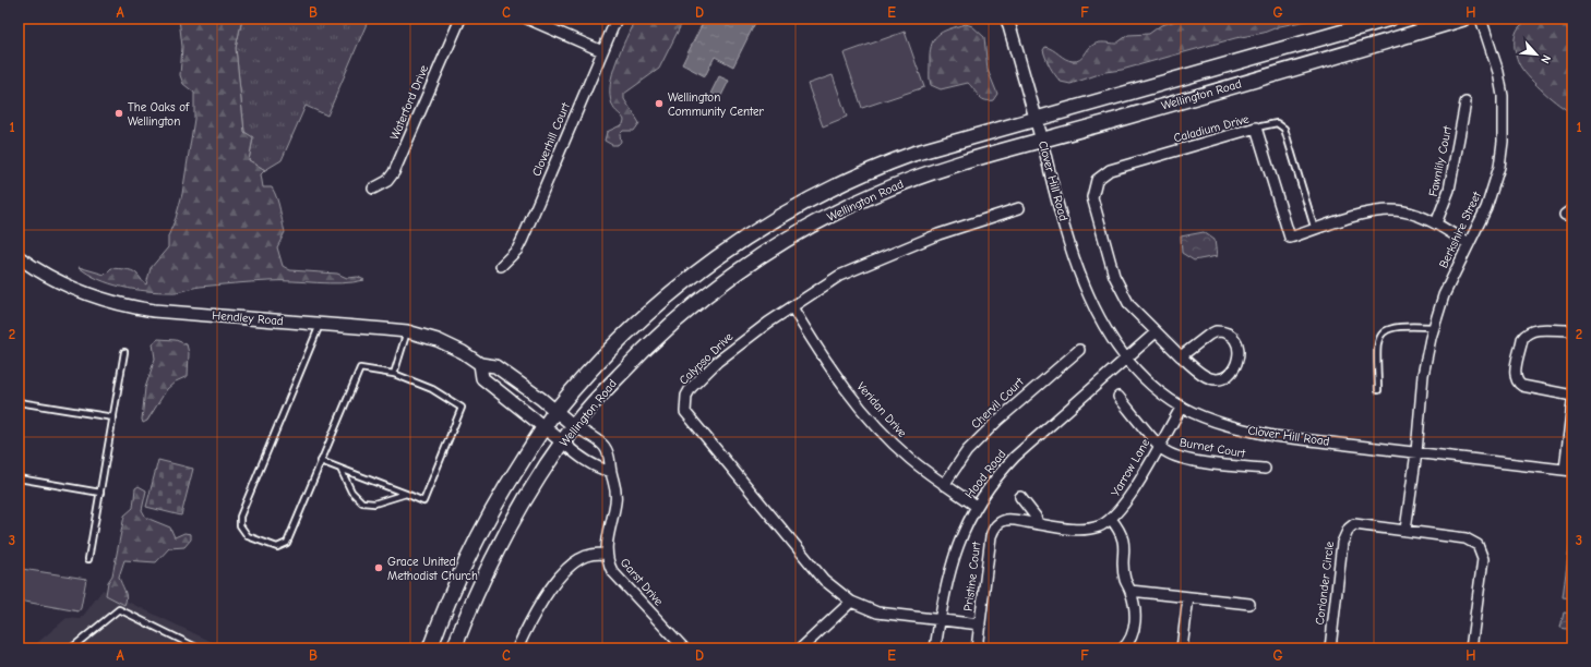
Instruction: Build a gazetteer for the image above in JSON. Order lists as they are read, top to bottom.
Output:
{
  "streets": {
    "main road": ["Wellington Road"],
    "street": [
      "Waterford Drive",
      "Caladium Drive",
      "Cloverhill Court",
      "Fawnlily Court",
      "Clover Hill Road",
      "Berkshire Street",
      "Hendley Road",
      "Calypso Drive",
      "Chervil Court",
      "Veridan Drive",
      "Burnet Court",
      "Yarrow Lane",
      "Hood Road",
      "Pristine Court",
      "Garst Drive",
      "Coriander Circle"
    ]
  },
  "crossings": [
    ["Wellington Road", "Clover Hill Road"],
    ["Wellington Road", "Hendley Road"],
    ["Wellington Road", "Garst Drive"],
    ["Caladium Drive", "Fawnlily Court"],
    ["Caladium Drive", "Berkshire Street"],
    ["Clover Hill Road", "Berkshire Street"],
    ["Clover Hill Road", "Yarrow Lane"],
    ["Clover Hill Road", "Hood Road"],
    ["Hendley Road", "Garst Drive"],
    ["Calypso Drive", "Veridan Drive"],
    ["Calypso Drive", "Hood Road"],
    ["Calypso Drive", "Pristine Court"],
    ["Chervil Court", "Veridan Drive"],
    ["Veridan Drive", "Hood Road"],
    ["Burnet Court", "Yarrow Lane"],
    ["Yarrow Lane", "Pristine Court"],
    ["Hood Road", "Pristine Court"]
  ],
  "places": ["Wellington Community Center", "The Oaks of Wellington", "Grace United Methodist Church"],
  "north": "bottom right",
  "grid": {
    "columns": [
      "A",
      "B",
      "C",
      "D",
      "E",
      "F",
      "G",
      "H"
    ],
    "rows": ["1", "2", "3"]
  }
}
